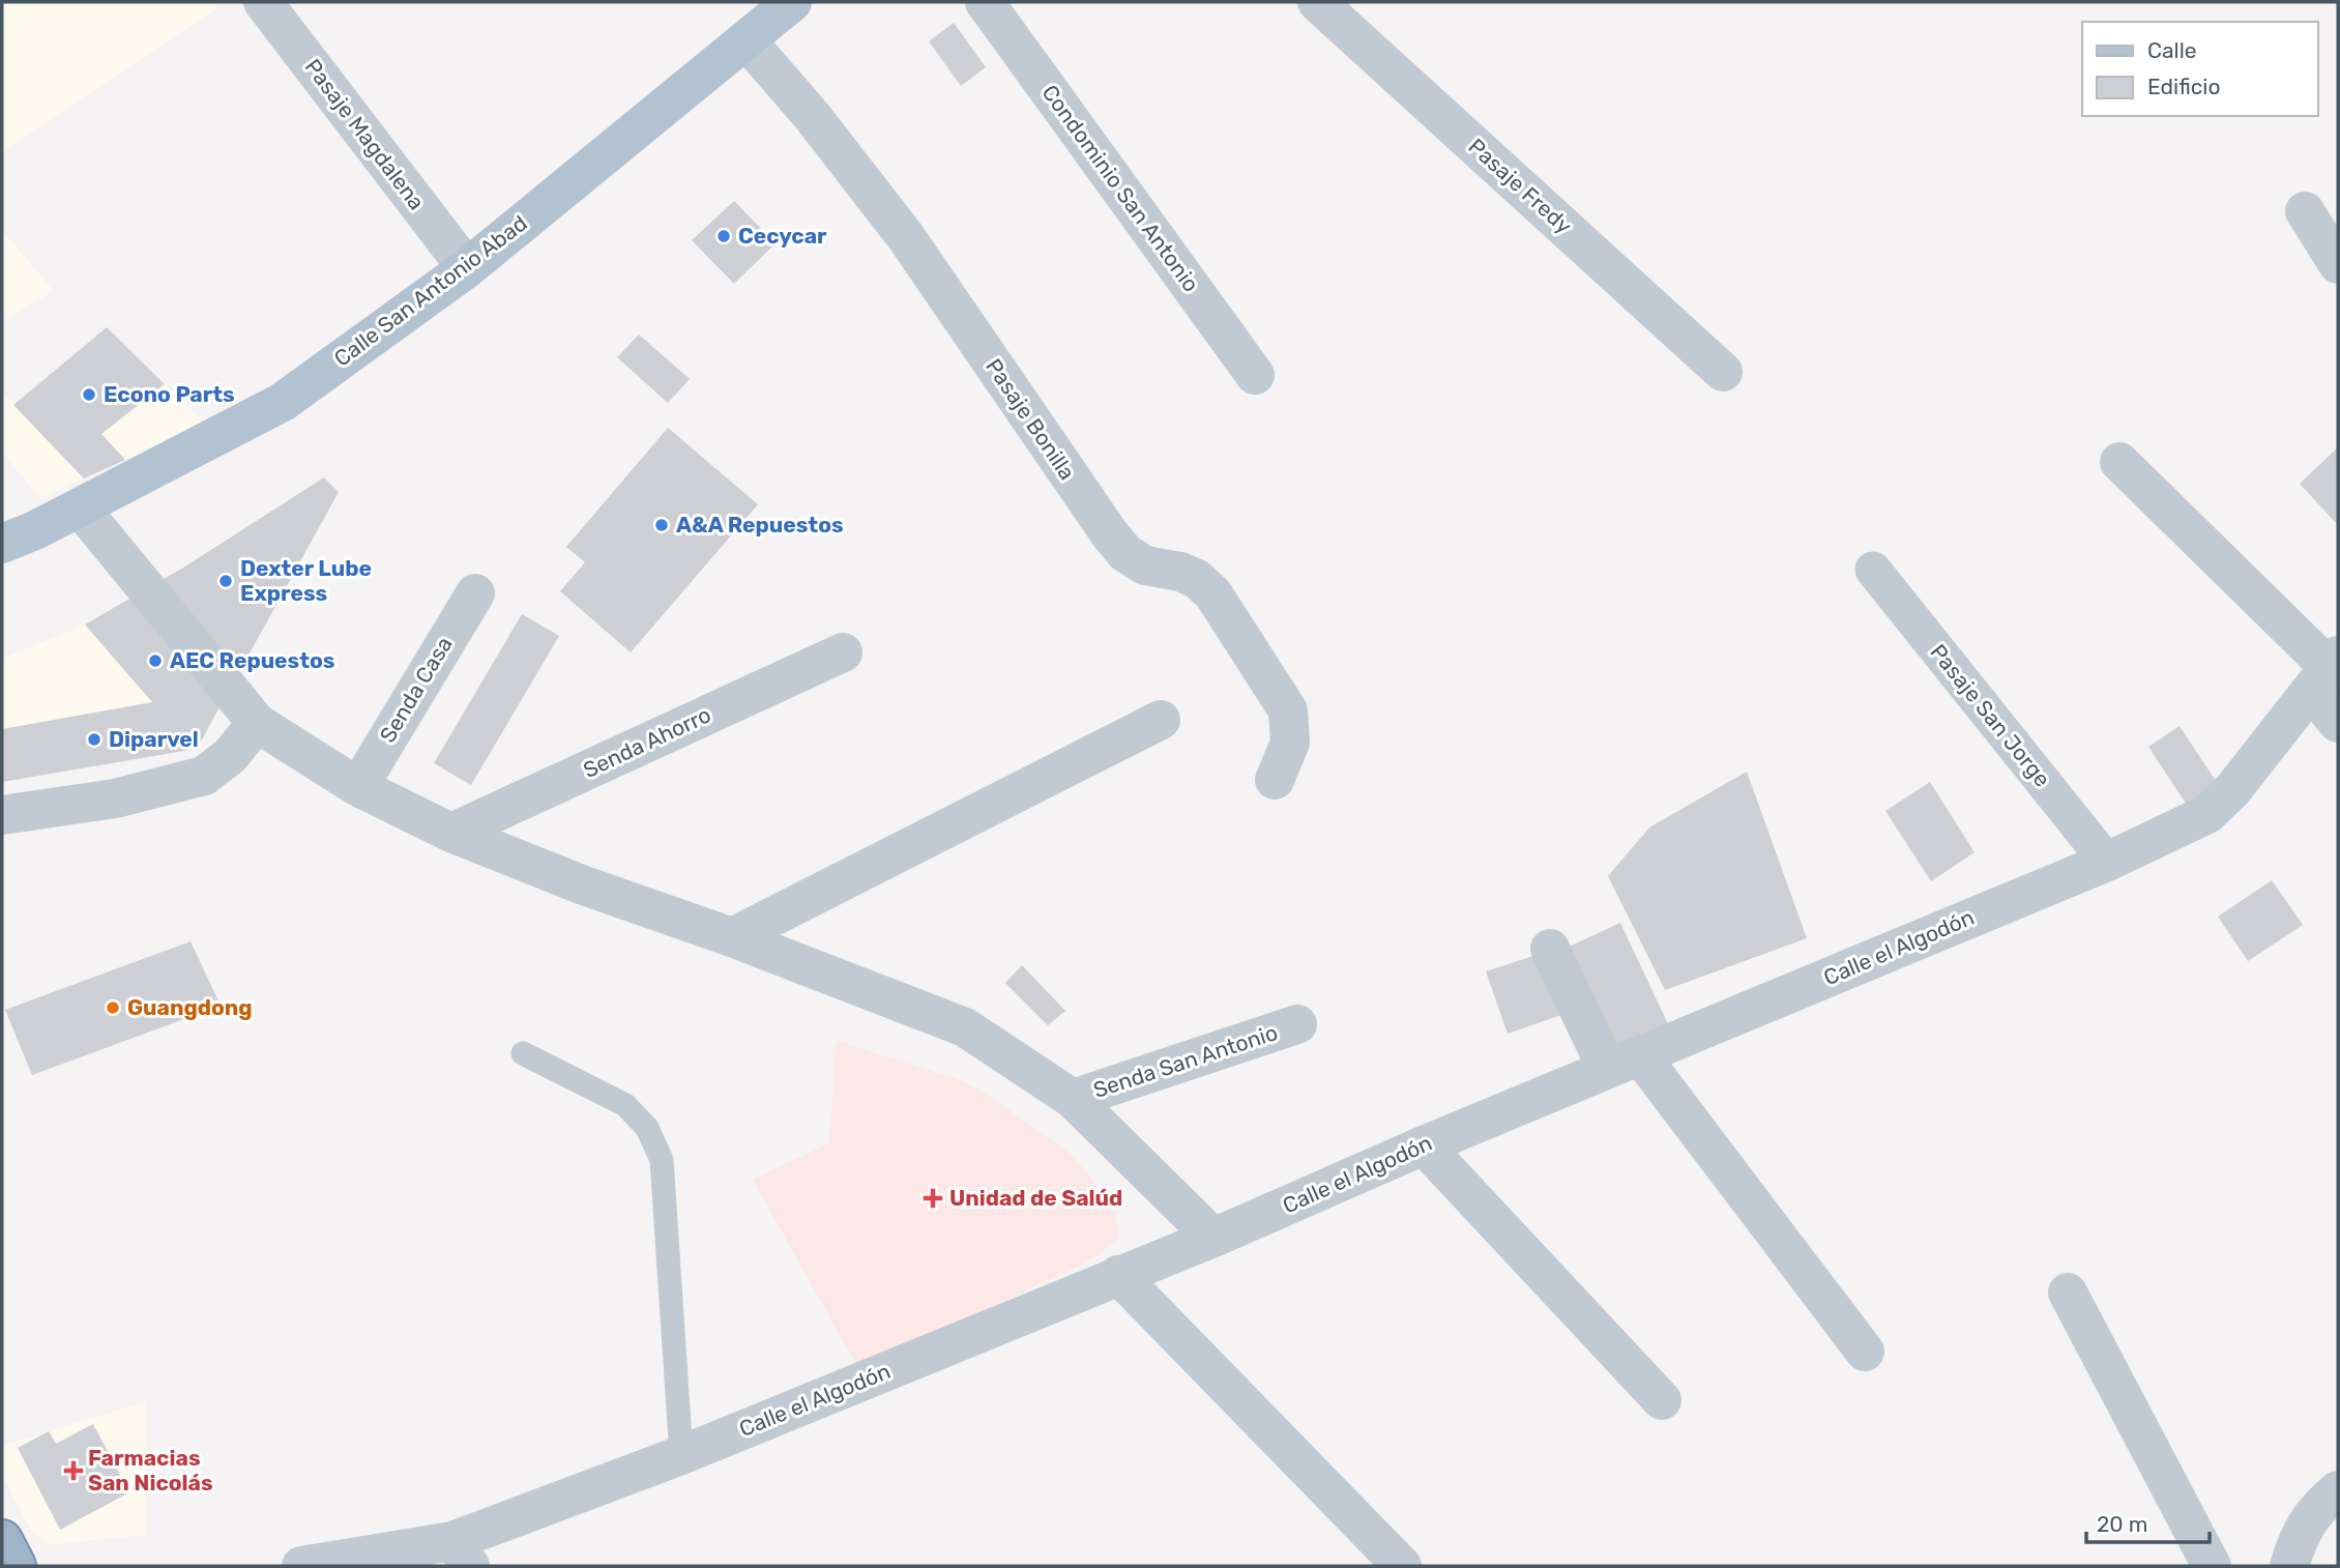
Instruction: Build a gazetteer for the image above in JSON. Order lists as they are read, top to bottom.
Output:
{
  "streets": {
    "main road": ["Calle San Antonio Abad"],
    "street": [
      "Pasaje Magdalena",
      "Pasaje Fredy",
      "Condominio San Antonio",
      "Pasaje Bonilla",
      "Senda Casa",
      "Pasaje San Jorge",
      "Senda Ahorro",
      "Calle el Algodón",
      "Senda San Antonio"
    ]
  },
  "crossings": [
    ["Pasaje Magdalena", "Calle San Antonio Abad"],
    ["Calle San Antonio Abad", "Pasaje Bonilla"],
    ["Pasaje San Jorge", "Calle el Algodón"]
  ],
  "places": {
    "other": [
      "Cecycar",
      "Econo Parts",
      "A&A Repuestos",
      "Dexter Lube Express",
      "AEC Repuestos",
      "Diparvel",
      "Guangdong"
    ],
    "health": ["Unidad de Salúd", "Farmacias San Nicolás"]
  },
  "legend": ["Calle", "Edificio"],
  "scale_bar": "20 m"
}
